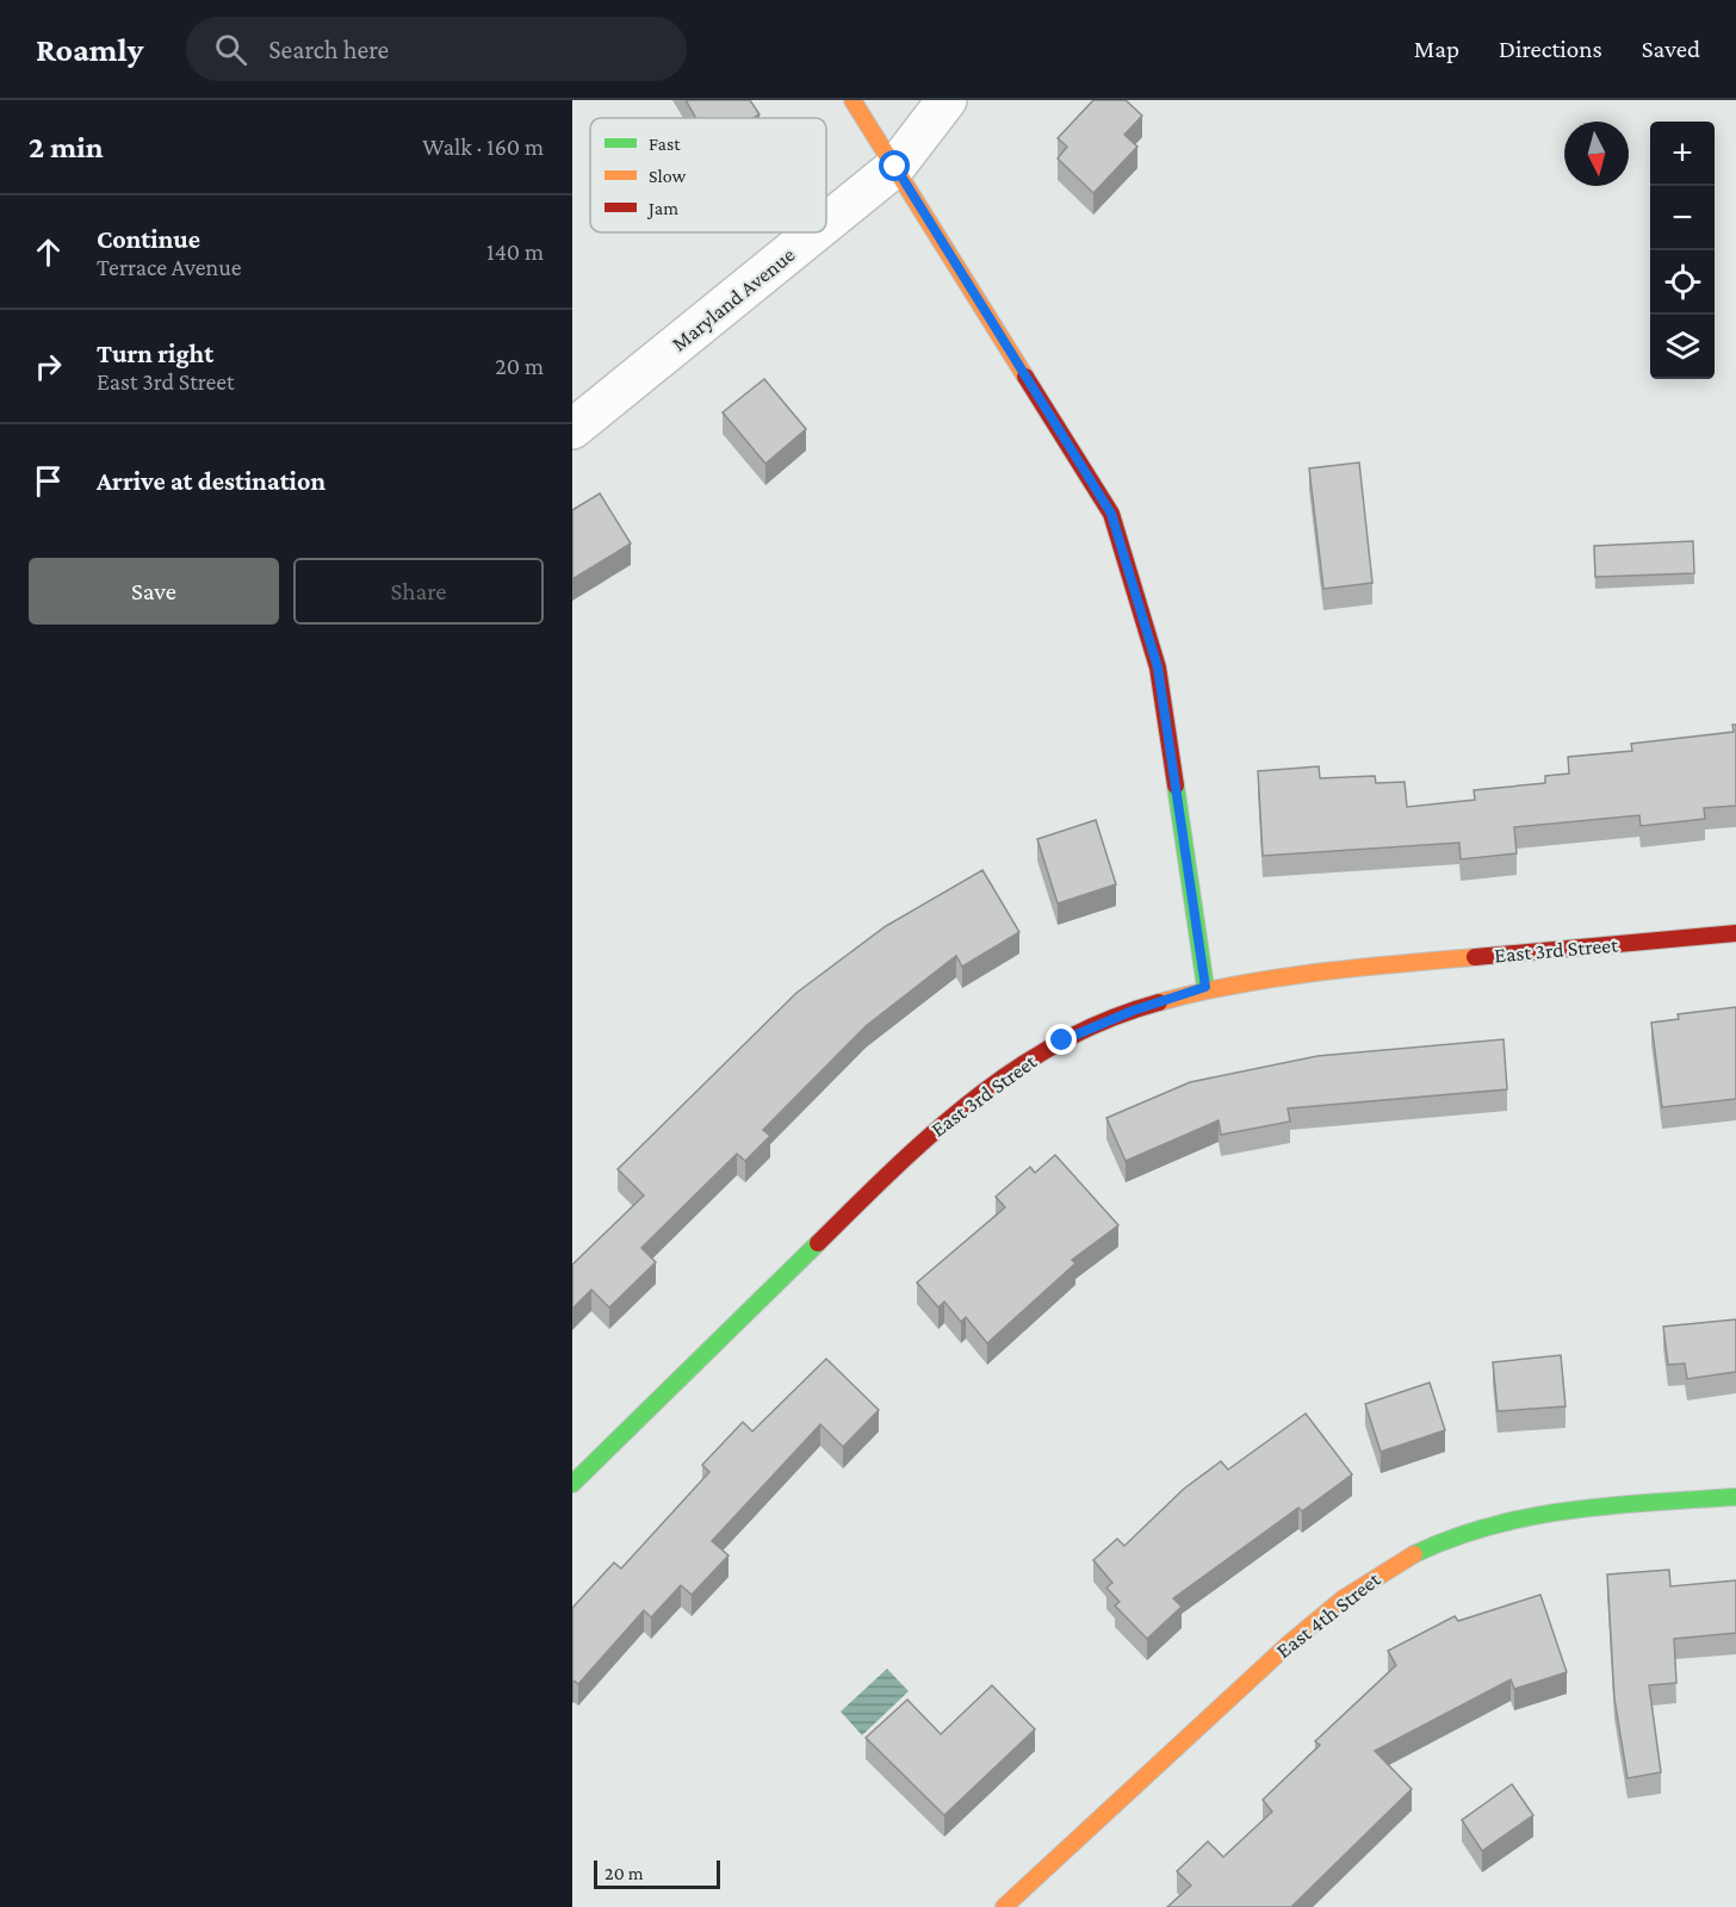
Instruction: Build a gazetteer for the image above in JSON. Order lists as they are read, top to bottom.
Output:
{
  "streets": {
    "street": ["Maryland Avenue", "East 3rd Street", "East 4th Street"]
  },
  "legend": ["Fast", "Slow", "Jam"],
  "scale_bar": "20 m",
  "north": "bottom",
  "page": {
    "header": "Roamly",
    "search": "Search here",
    "nav": ["Map", "Directions", "Saved"],
    "heading": ["2 min", "Walk · 160 m"],
    "map_buttons": ["+", "−"],
    "list": [
      ["Continue", "Terrace Avenue", "140 m"],
      ["Turn right", "East 3rd Street", "20 m"],
      "Arrive at destination"
    ],
    "buttons": ["Save", "Share"],
    "scale": "20 m"
  }
}
